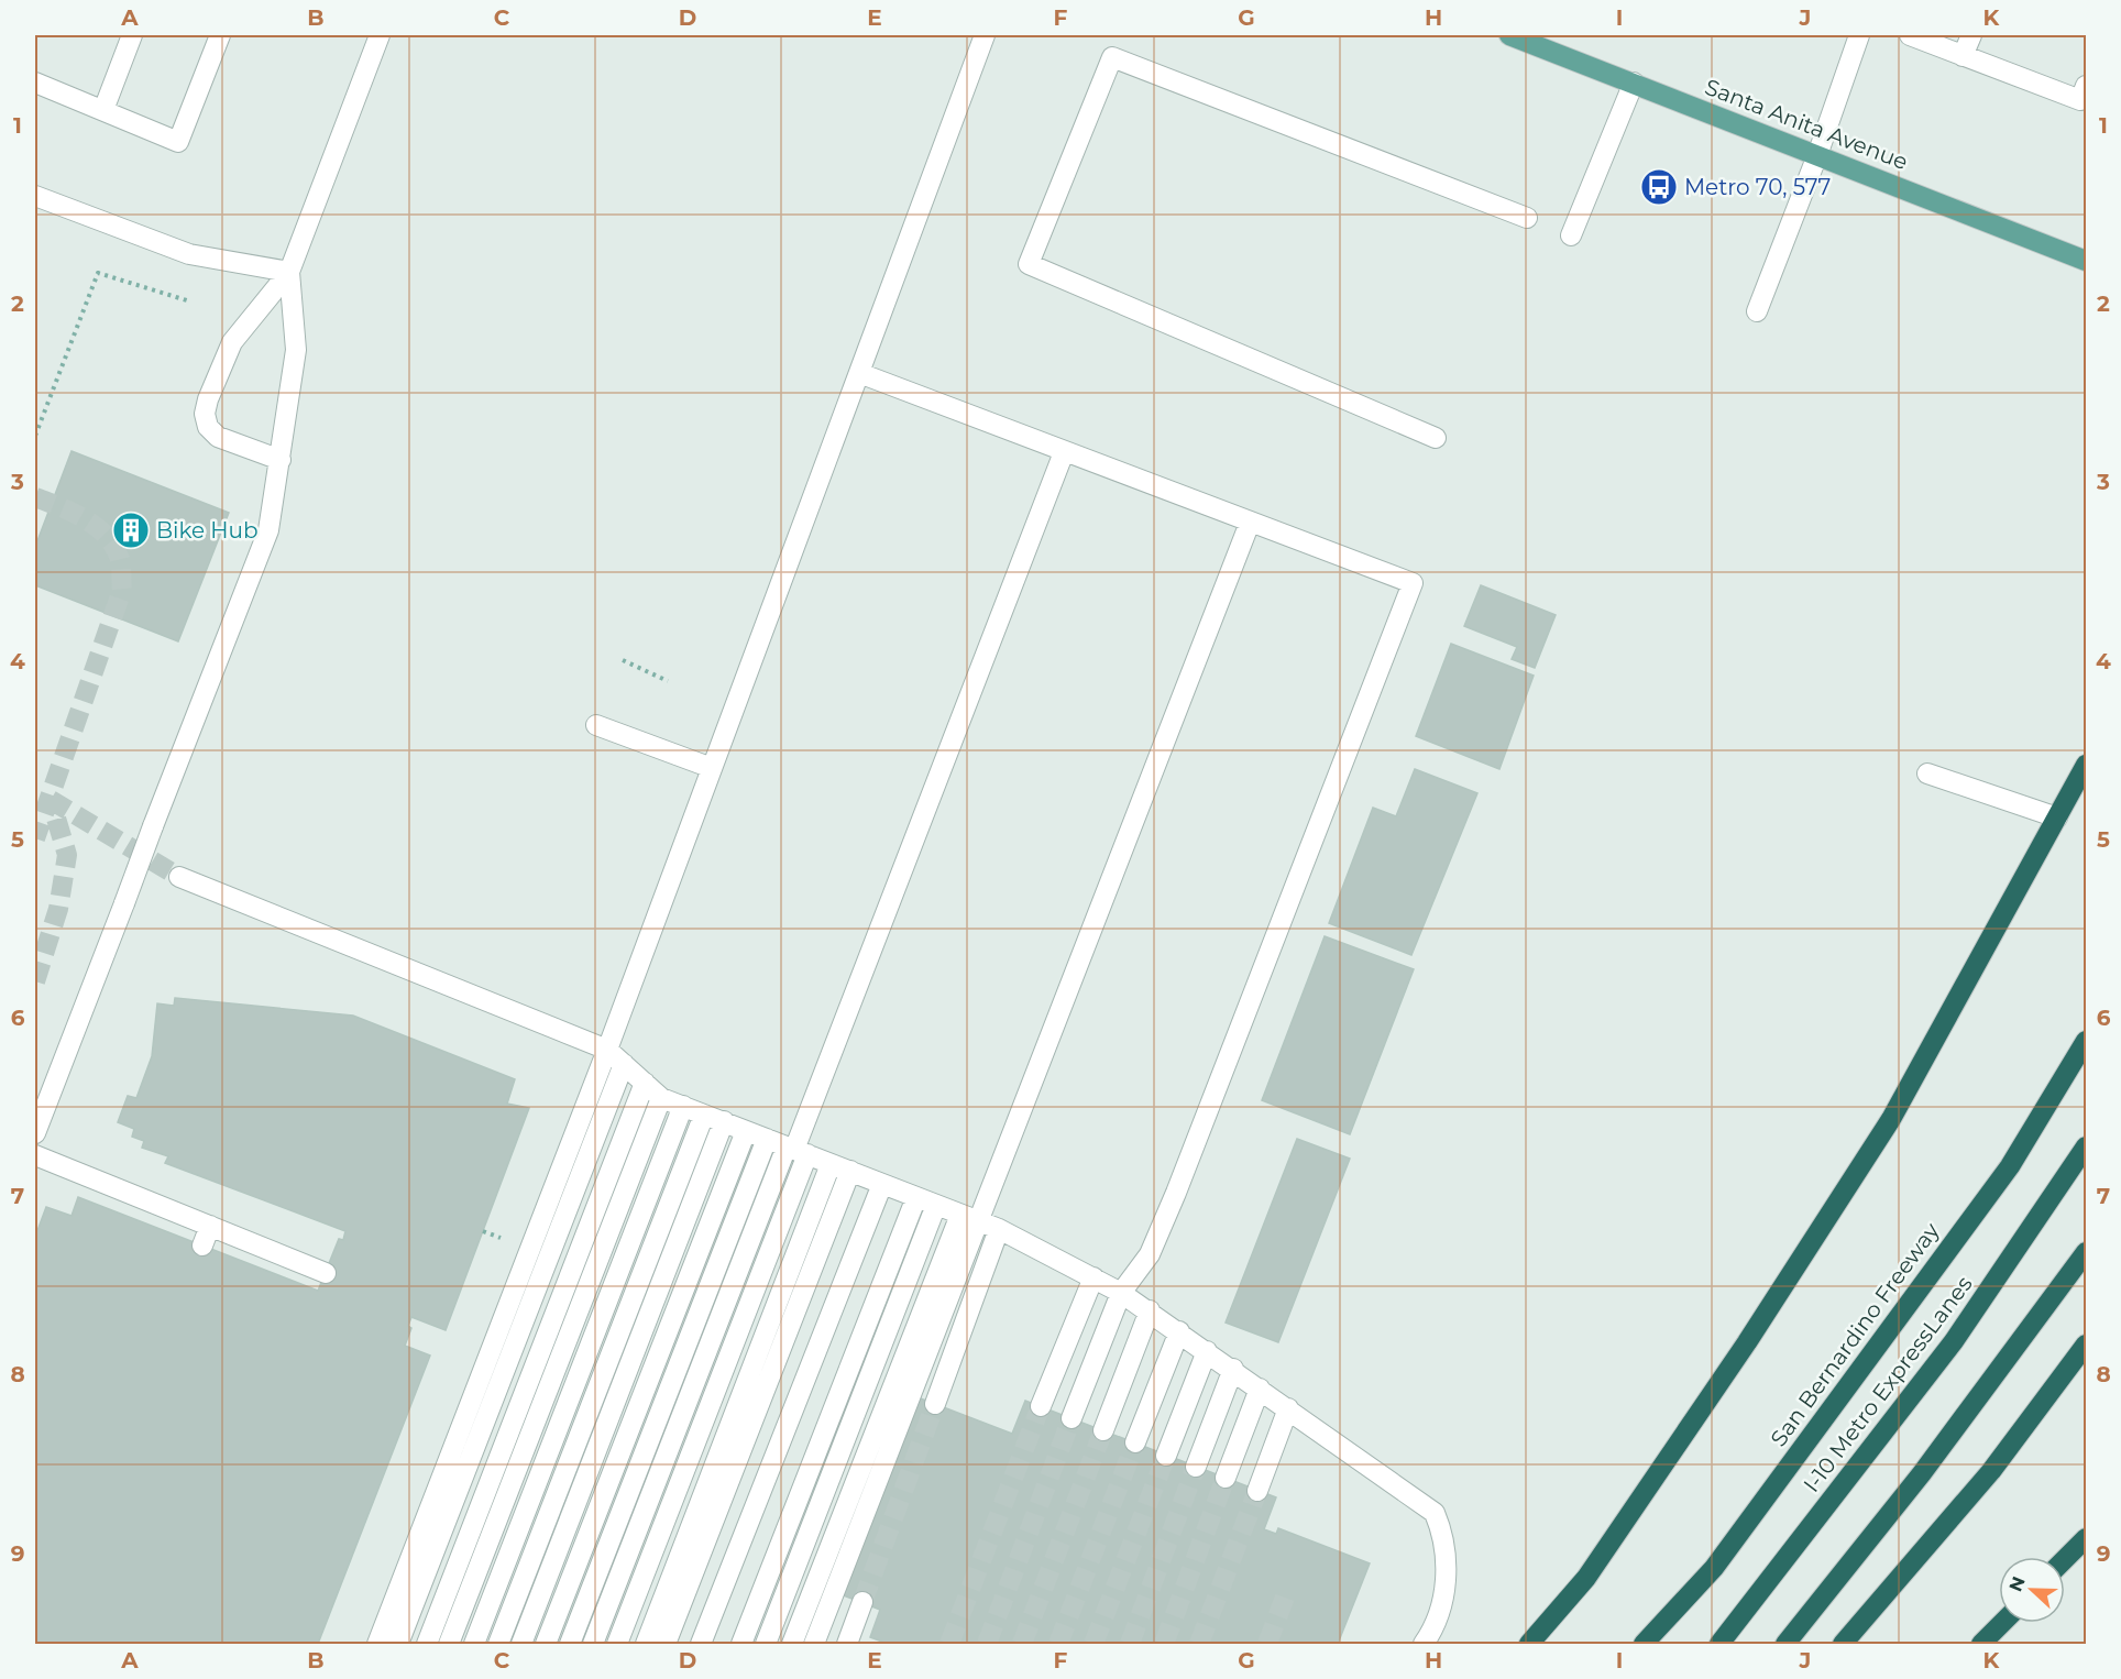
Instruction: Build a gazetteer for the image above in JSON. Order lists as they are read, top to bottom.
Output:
{
  "streets": {
    "highway": ["San Bernardino Freeway", "I-10 Metro ExpressLanes"],
    "main road": ["Santa Anita Avenue"]
  },
  "places": {
    "bus stop": ["Metro 70, 577"],
    "building": ["Bike Hub"]
  },
  "north": "left",
  "grid": {
    "columns": [
      "A",
      "B",
      "C",
      "D",
      "E",
      "F",
      "G",
      "H",
      "I",
      "J",
      "K"
    ],
    "rows": [
      "1",
      "2",
      "3",
      "4",
      "5",
      "6",
      "7",
      "8",
      "9"
    ]
  }
}
